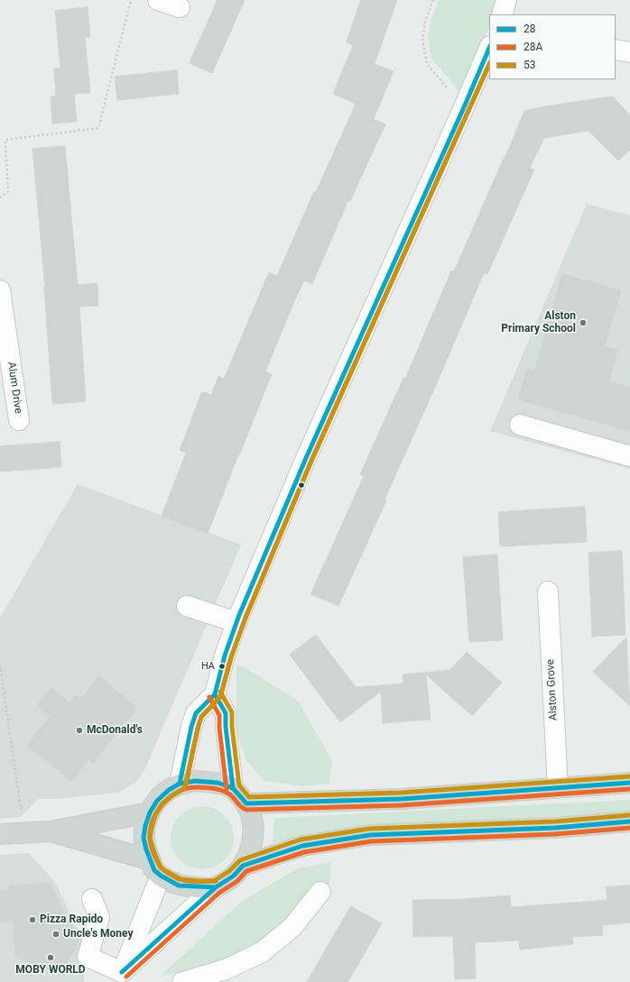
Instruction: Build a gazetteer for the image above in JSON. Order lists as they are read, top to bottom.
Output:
{
  "streets": {
    "street": ["Alum Drive", "Alston Grove"]
  },
  "places": [
    "Alston Primary School",
    "HA",
    "McDonald's",
    "Pizza Rapido",
    "Uncle's Money",
    "MOBY WORLD"
  ],
  "lines": ["transit line 28", "transit line 28A", "transit line 53"],
  "legend": ["28", "28A", "53"]
}
